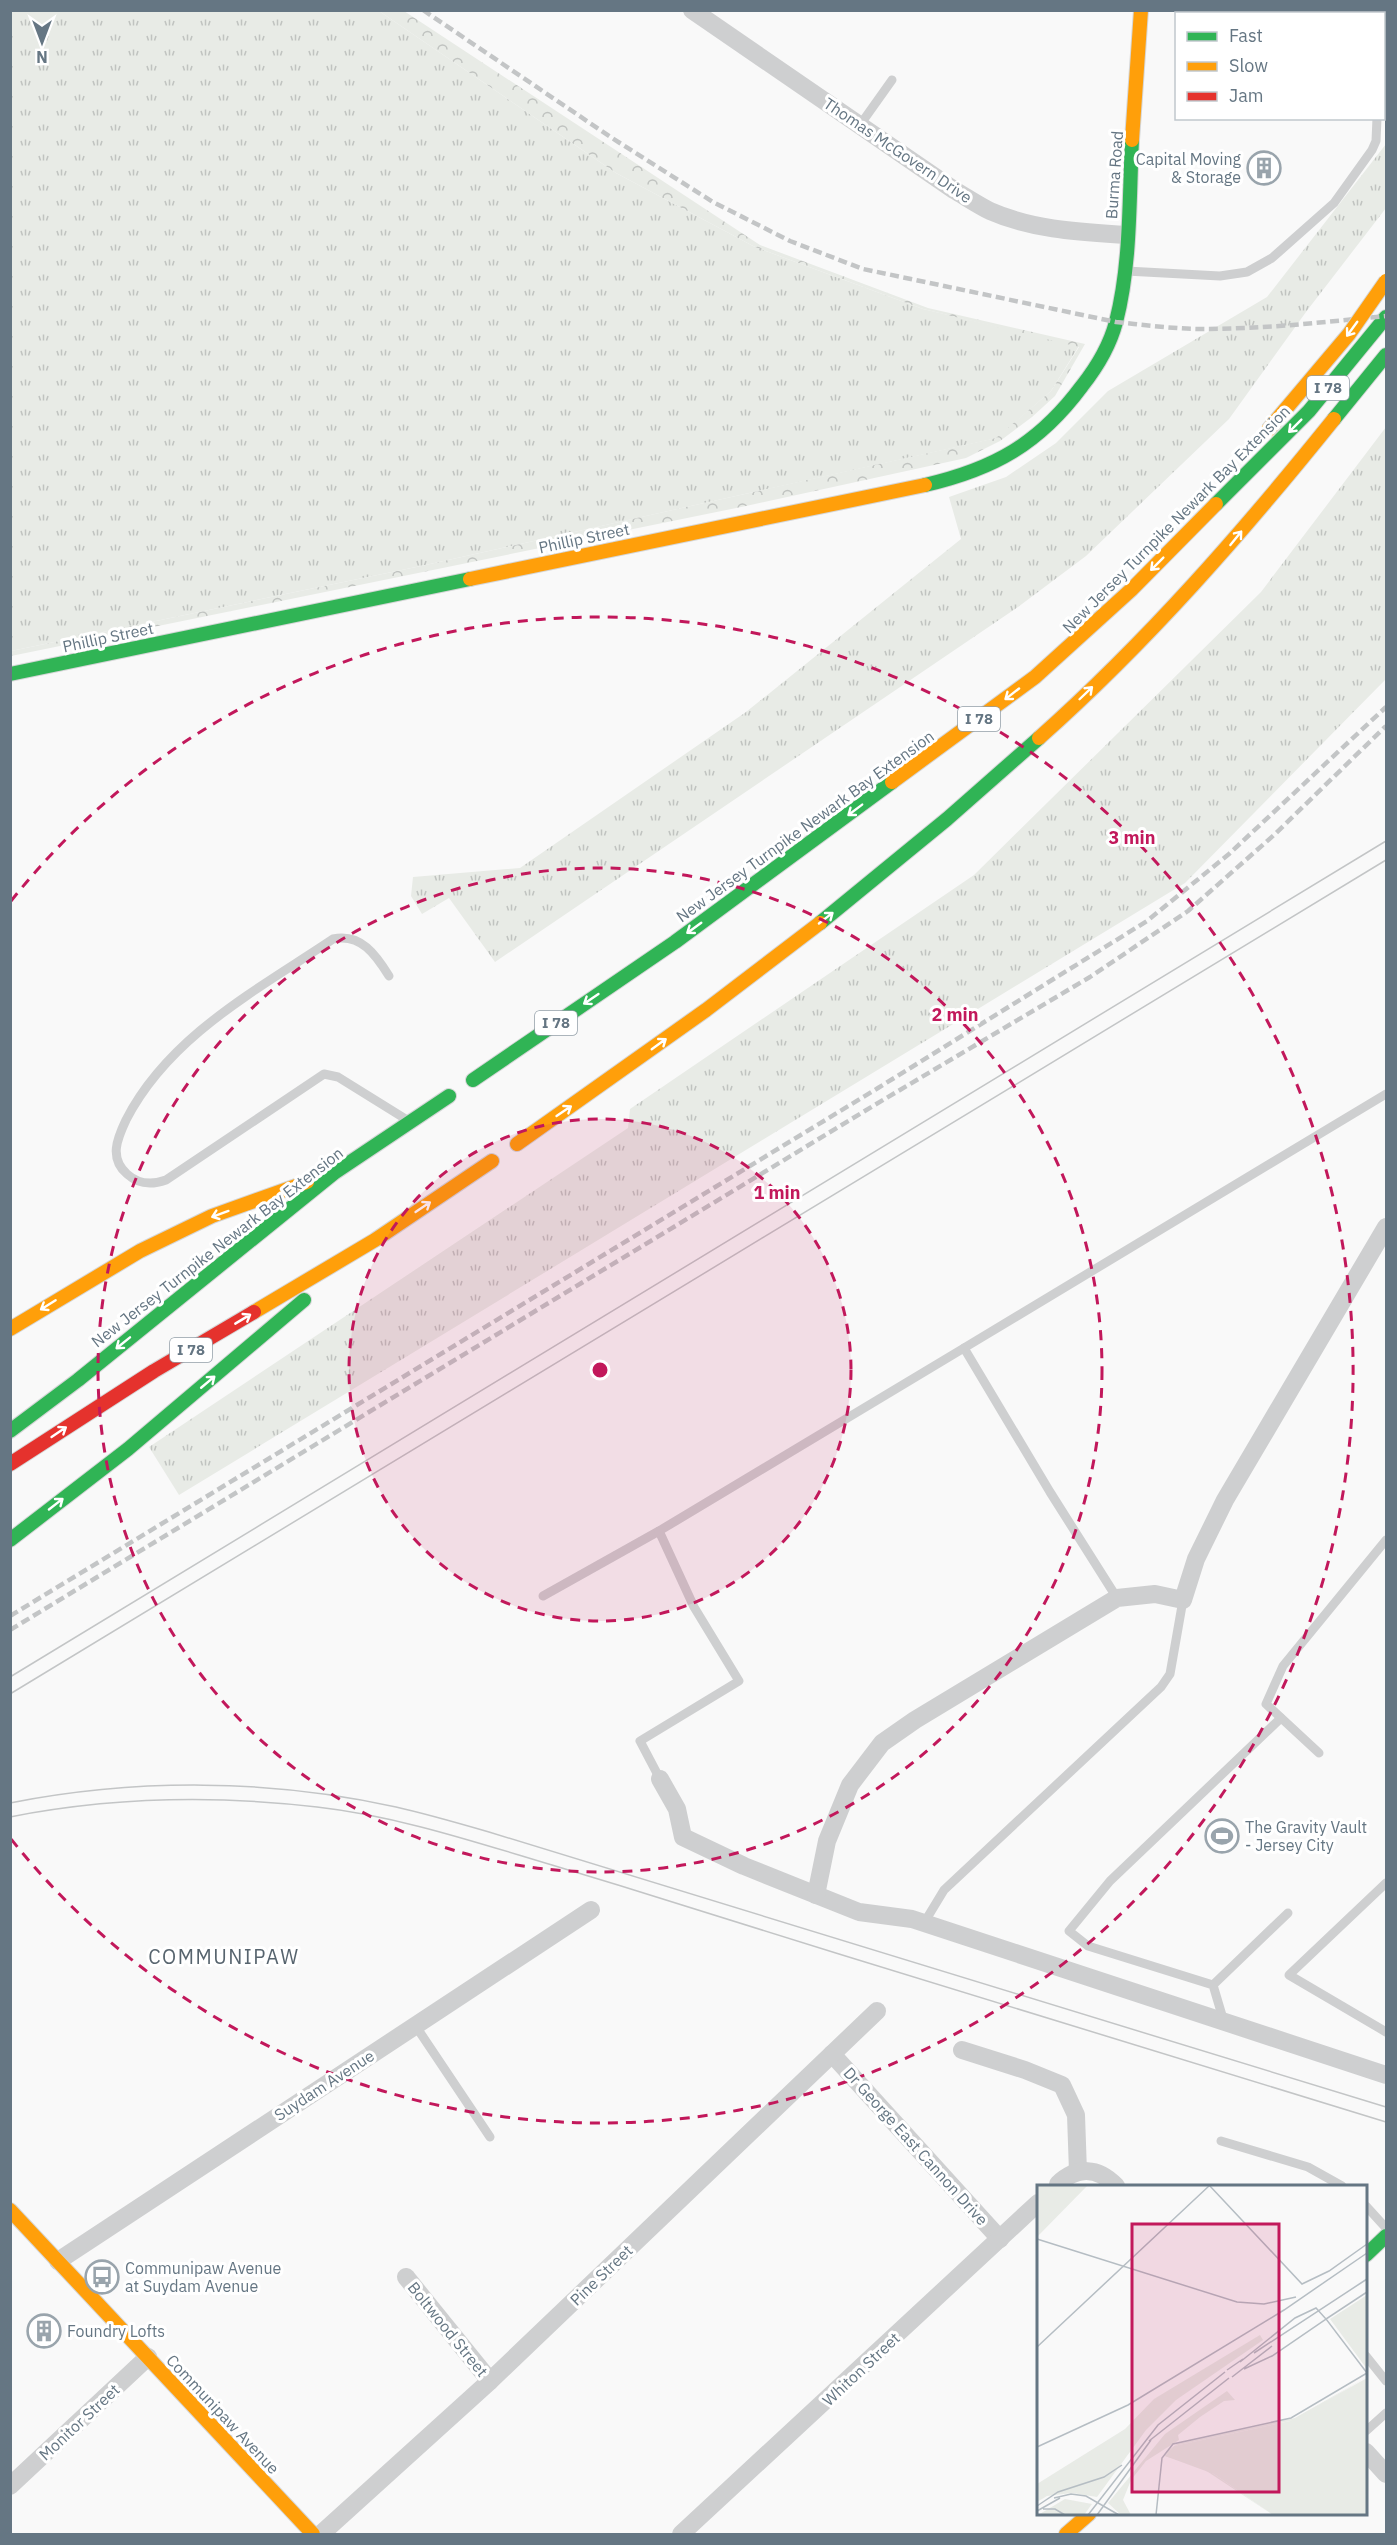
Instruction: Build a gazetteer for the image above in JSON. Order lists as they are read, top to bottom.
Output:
{
  "streets": {
    "main road": [
      "Burma Road",
      "I 78",
      "New Jersey Turnpike Newark Bay Extension",
      "Phillip Street",
      "Communipaw Avenue"
    ],
    "street": [
      "Thomas McGovern Drive",
      "Suydam Avenue",
      "Dr George East Cannon Drive",
      "Pine Street",
      "Boltwood Street",
      "Whiton Street",
      "Monitor Street"
    ]
  },
  "crossings": [
    ["Thomas McGovern Drive", "Burma Road"],
    ["Burma Road", "Phillip Street"],
    ["Suydam Avenue", "Communipaw Avenue"],
    ["Dr George East Cannon Drive", "Pine Street"],
    ["Dr George East Cannon Drive", "Whiton Street"],
    ["Pine Street", "Boltwood Street"],
    ["Communipaw Avenue", "Monitor Street"]
  ],
  "districts": ["COMMUNIPAW"],
  "places": {
    "building": ["Capital Moving & Storage", "Foundry Lofts"],
    "sports": ["The Gravity Vault - Jersey City"],
    "bus stop": ["Communipaw Avenue at Suydam Avenue"]
  },
  "legend": ["Fast", "Slow", "Jam"],
  "north": "bottom",
  "rings": ["3 min", "2 min", "1 min"]
}
